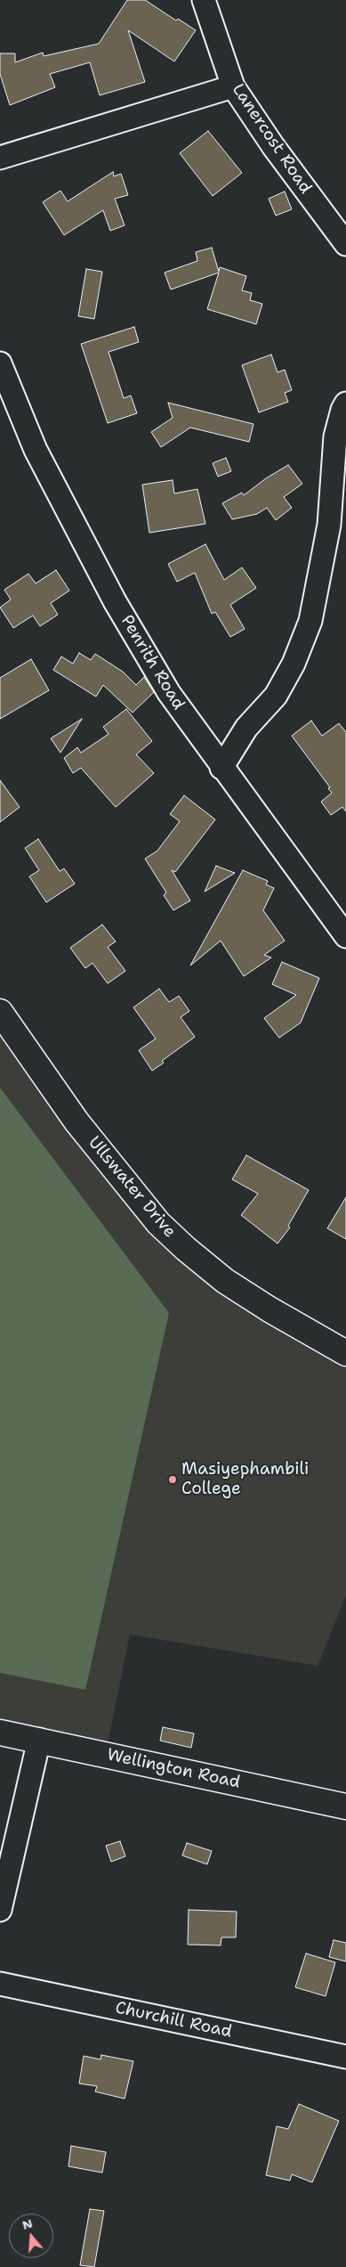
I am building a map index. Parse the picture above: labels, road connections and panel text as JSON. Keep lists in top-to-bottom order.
{
  "streets": {
    "street": [
      "Lanercost Road",
      "Penrith Road",
      "Ullswater Drive",
      "Wellington Road",
      "Churchill Road"
    ]
  },
  "places": ["Masiyephambili College"],
  "north": "top"
}
